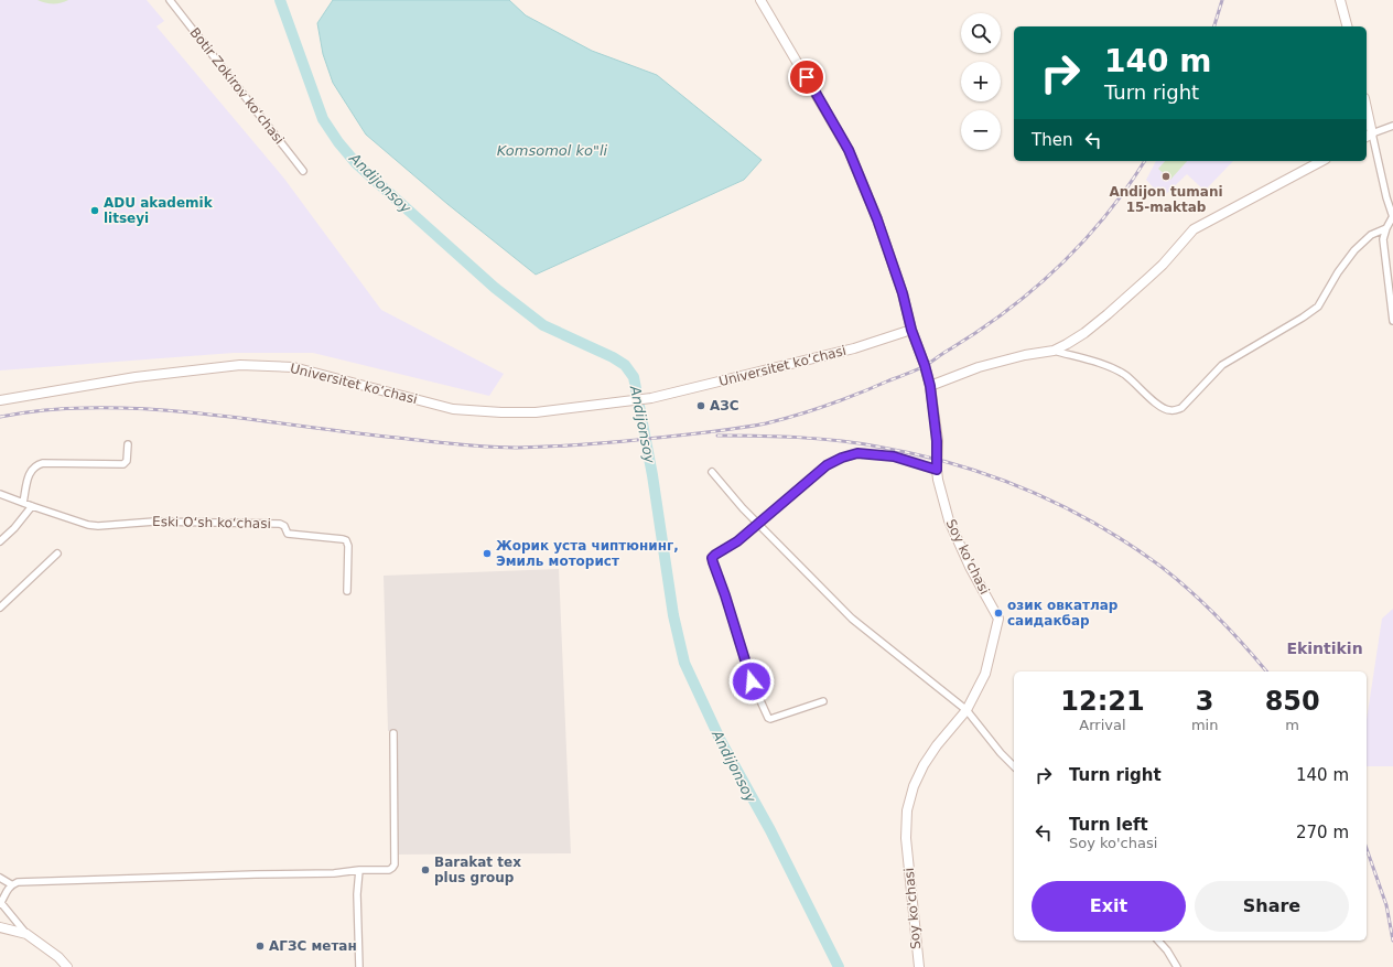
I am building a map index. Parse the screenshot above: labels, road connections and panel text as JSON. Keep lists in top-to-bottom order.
{
  "streets": {
    "main road": ["Universitet kо‘chasi", "Soy ko'chasi"],
    "street": ["Botir Zokirov koʻchasi", "Eski Oʻsh koʻchasi"]
  },
  "crossings": [
    ["Universitet kо‘chasi", "Soy ko'chasi"]
  ],
  "districts": ["Ekintikin"],
  "water": ["Komsomol ko\"li", "Andijonsoy"],
  "places": [
    "Andijon tumani 15-maktab",
    "ADU akademik litseyi",
    "АЗС",
    "Жорик уста чиптюнинг, Эмиль моторист",
    "озик овкатлар саидакбар",
    "Barakat tex plus group",
    "АГЗС метан"
  ],
  "page": {
    "map_buttons": ["+", "−"],
    "turn": ["140 m", "Turn right"],
    "then": "Then",
    "eta": [
      "12:21",
      "Arrival",
      "3",
      "min",
      "850",
      "m"
    ],
    "list": [
      {
        "name": "Turn right",
        "value": "140 m"
      },
      {
        "name": "Turn left",
        "note": "Soy ko'chasi",
        "value": "270 m"
      }
    ],
    "buttons": ["Exit", "Share"]
  }
}
